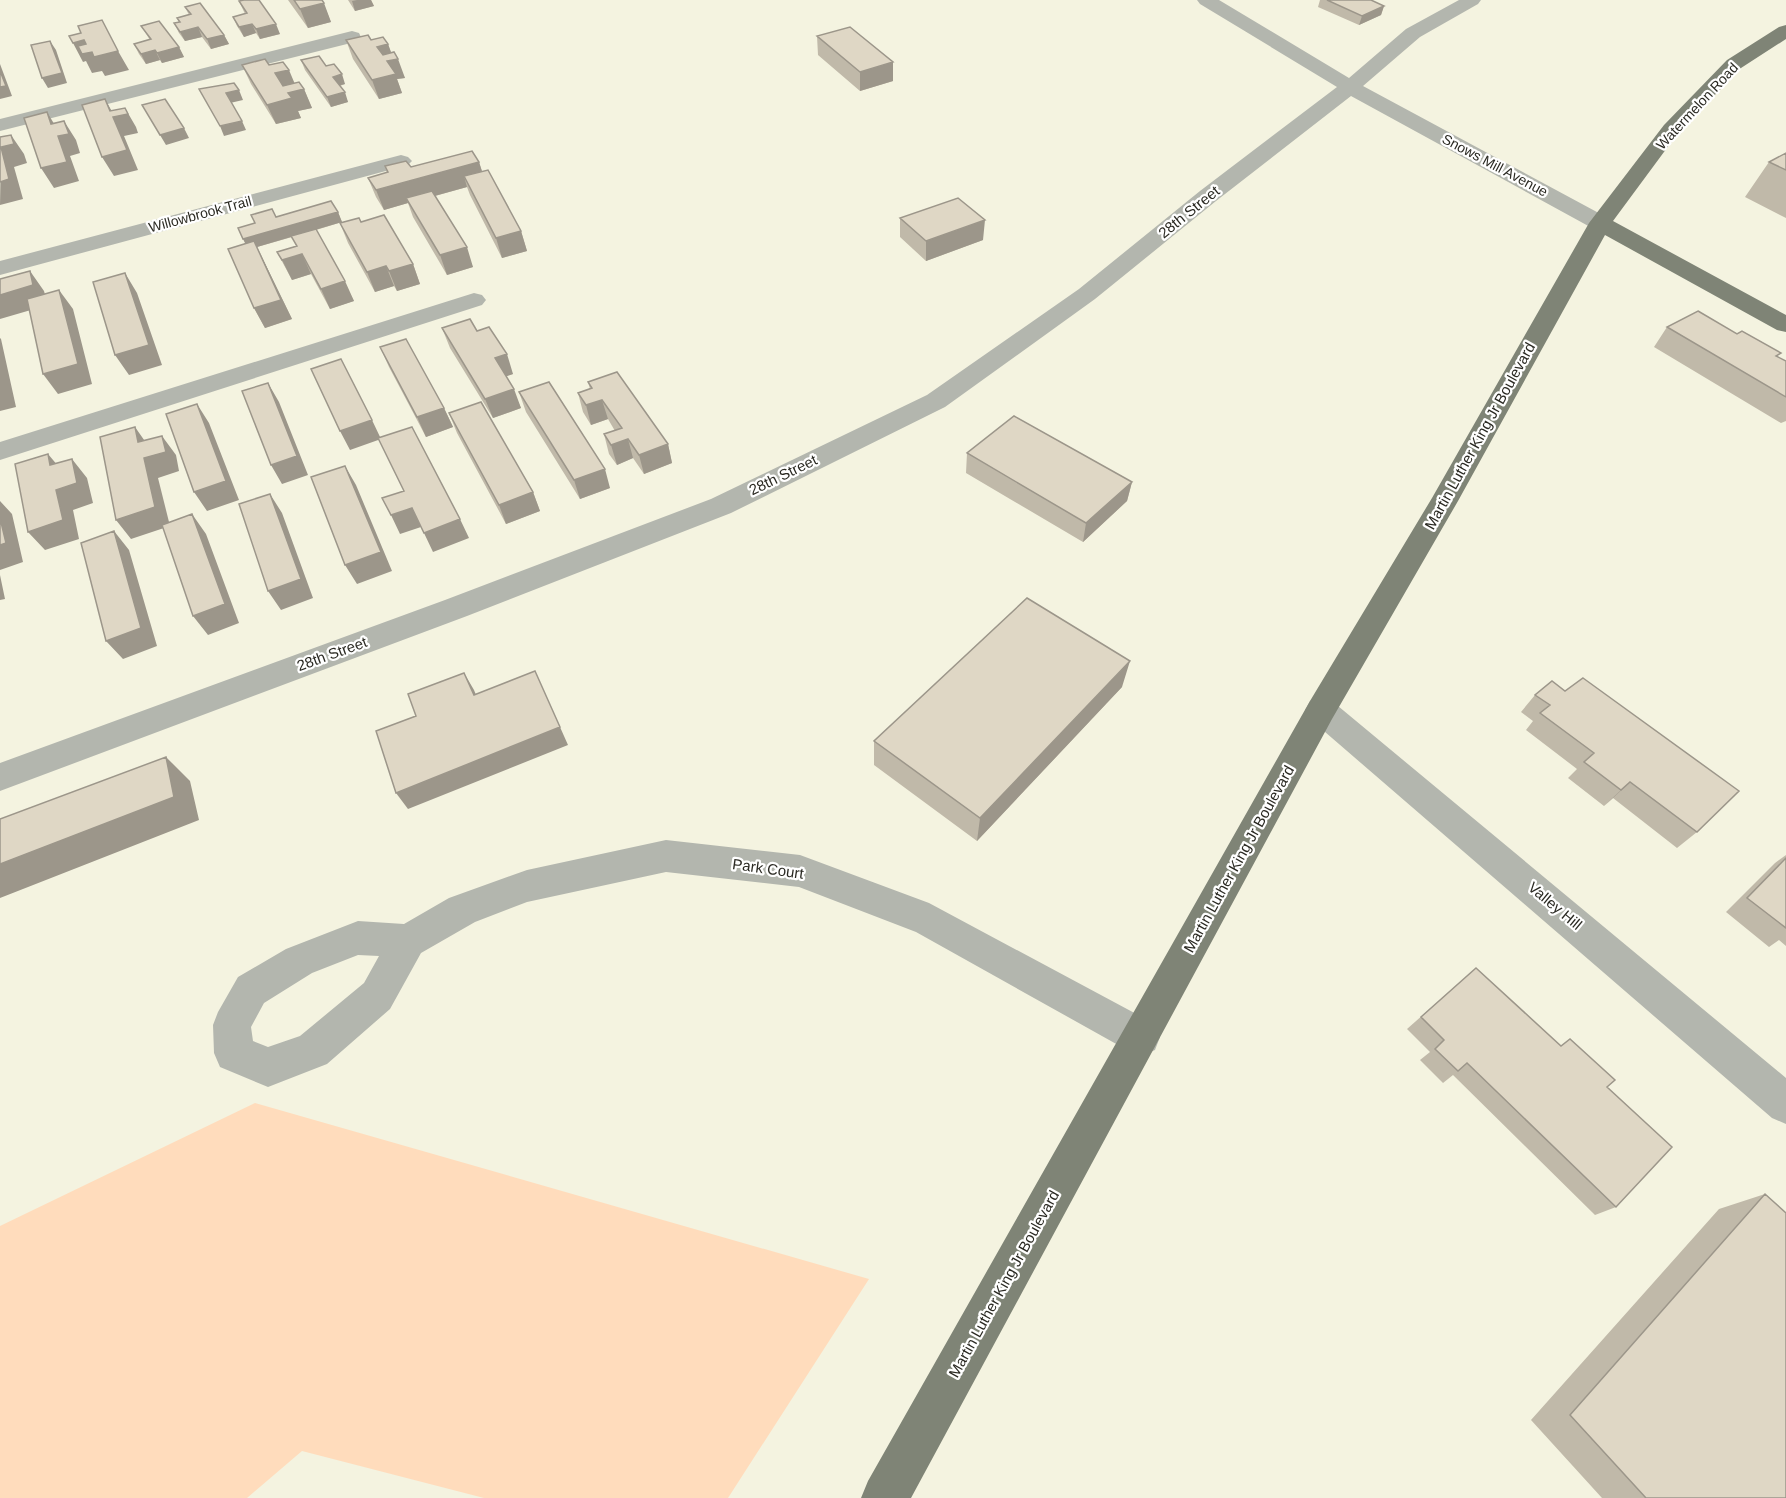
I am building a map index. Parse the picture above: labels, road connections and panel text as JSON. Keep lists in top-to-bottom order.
{
  "streets": {
    "main road": ["Watermelon Road", "Snows Mill Avenue", "Martin Luther King Jr Boulevard"],
    "street": [
      "28th Street",
      "Willowbrook Trail",
      "Park Court",
      "Valley Hill"
    ]
  },
  "crossings": [
    ["Watermelon Road", "Snows Mill Avenue"],
    ["Watermelon Road", "Martin Luther King Jr Boulevard"],
    ["Snows Mill Avenue", "28th Street"],
    ["Snows Mill Avenue", "Martin Luther King Jr Boulevard"],
    ["Martin Luther King Jr Boulevard", "Park Court"],
    ["Martin Luther King Jr Boulevard", "Valley Hill"]
  ]
}
